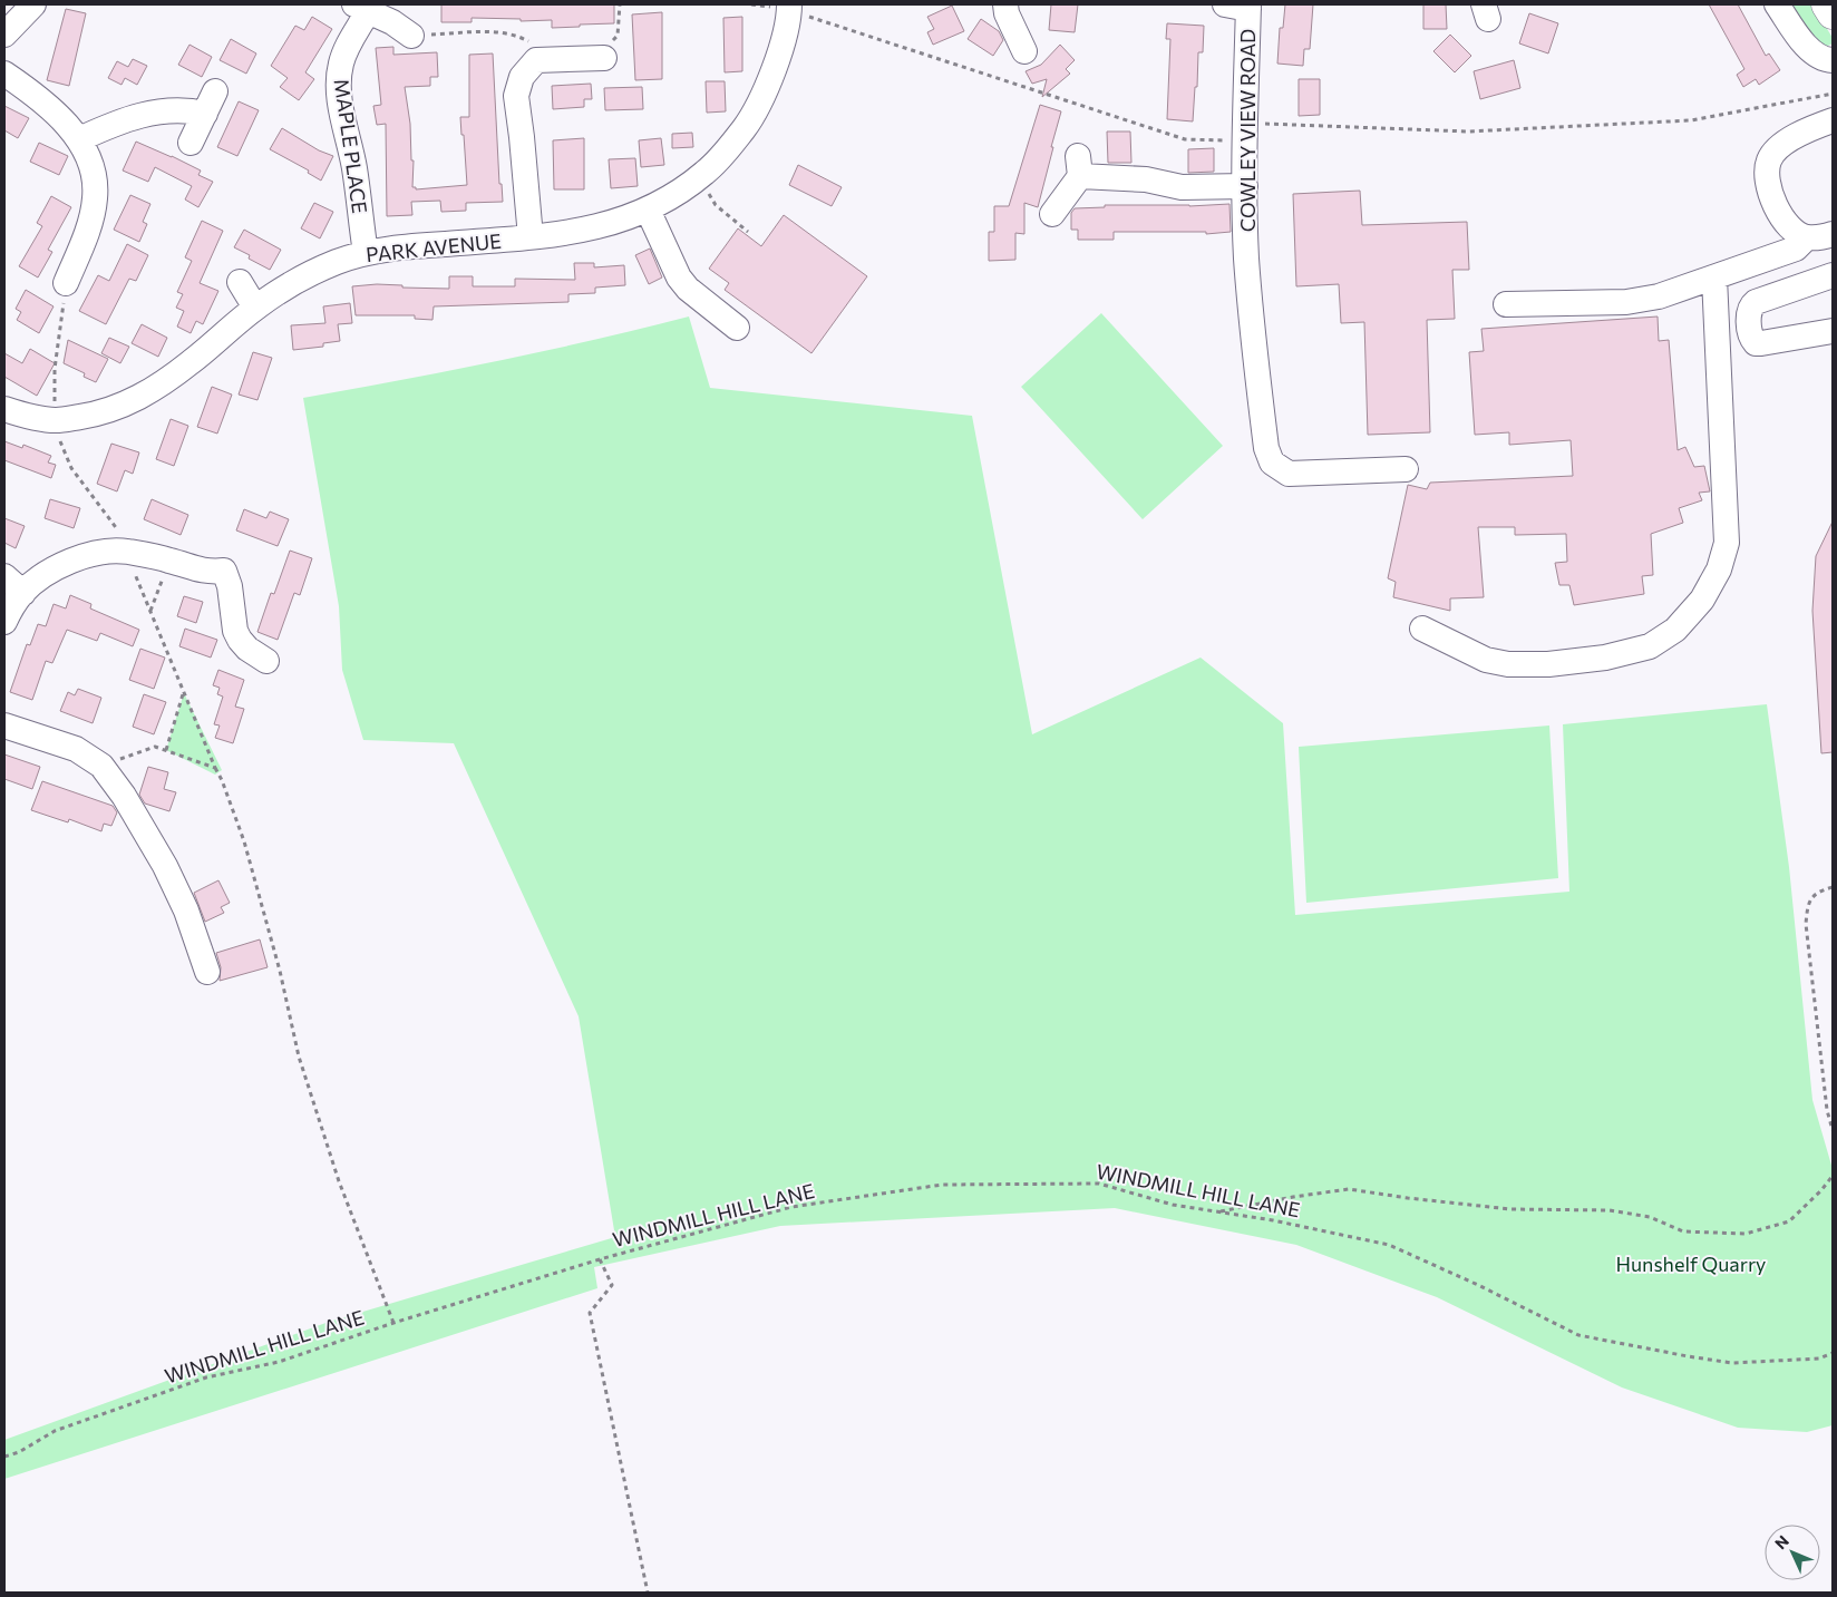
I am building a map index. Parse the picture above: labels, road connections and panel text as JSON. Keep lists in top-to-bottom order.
{
  "streets": {
    "street": ["COWLEY VIEW ROAD", "MAPLE PLACE", "PARK AVENUE"],
    "path": ["WINDMILL HILL LANE"]
  },
  "crossings": [
    ["MAPLE PLACE", "PARK AVENUE"]
  ],
  "parks": ["Hunshelf Quarry"],
  "north": "top left"
}
